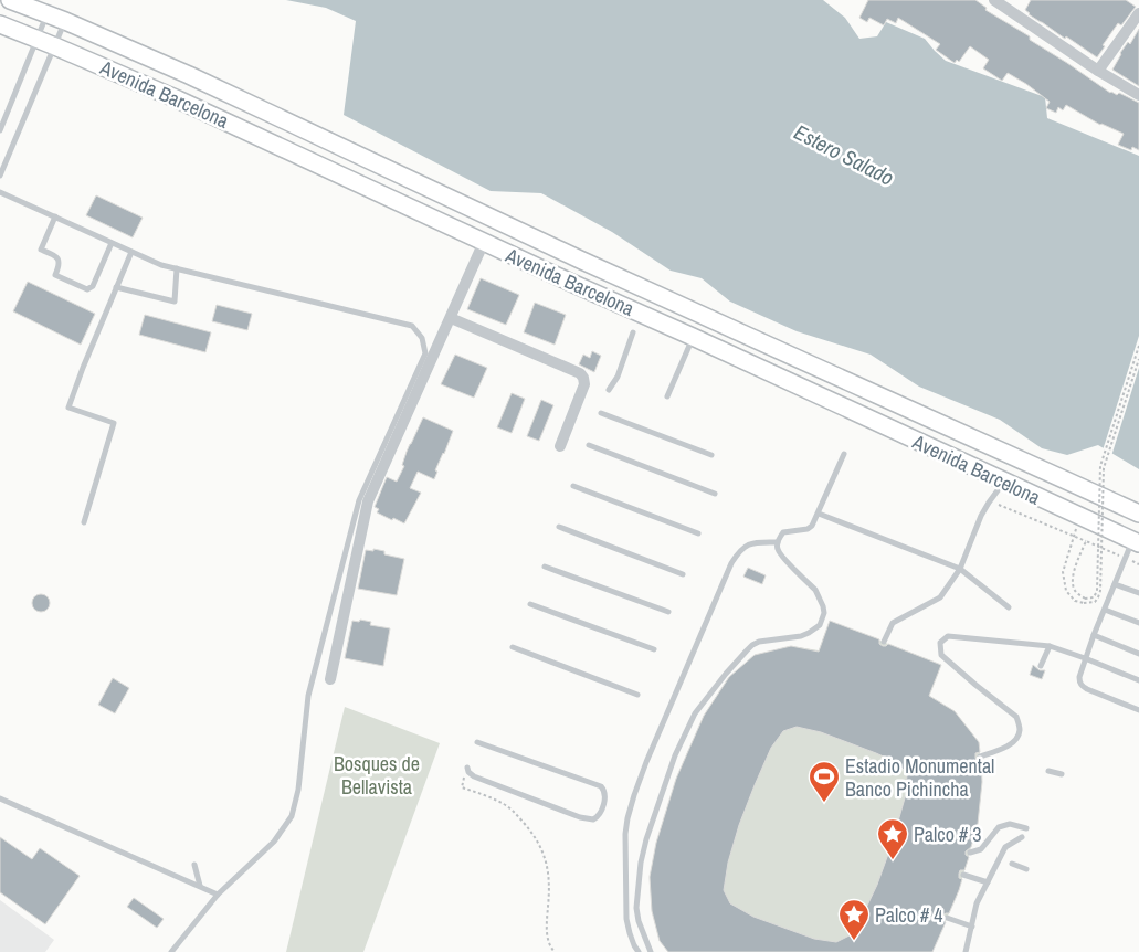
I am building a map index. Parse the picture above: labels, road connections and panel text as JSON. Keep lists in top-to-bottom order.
{
  "streets": {
    "main road": ["Avenida Barcelona"]
  },
  "water": ["Estero Salado"],
  "parks": ["Bosques de Bellavista"],
  "places": {
    "sports": ["Estadio Monumental Banco Pichincha"],
    "place": ["Palco # 3", "Palco # 4"]
  }
}
